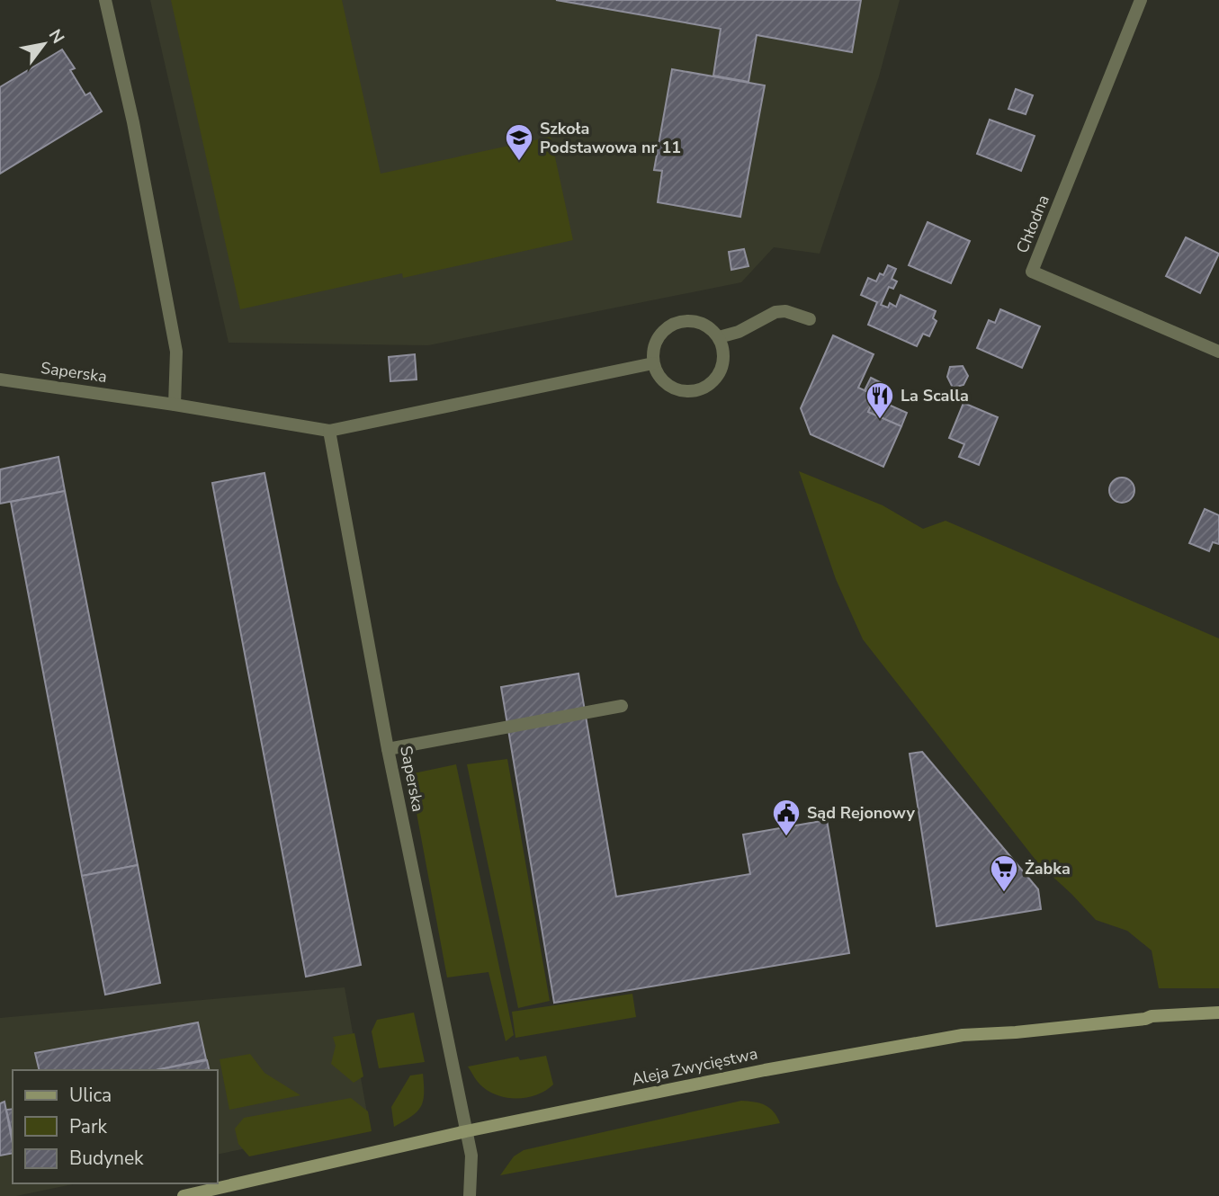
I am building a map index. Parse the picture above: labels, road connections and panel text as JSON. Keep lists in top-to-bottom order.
{
  "streets": {
    "street": ["Chłodna", "Saperska", "Aleja Zwycięstwa"]
  },
  "crossings": [
    ["Saperska", "Aleja Zwycięstwa"]
  ],
  "places": {
    "school or university": ["Szkoła Podstawowa nr 11"],
    "restaurant": ["La Scalla"],
    "public building": ["Sąd Rejonowy"],
    "supermarket": ["Żabka"]
  },
  "legend": ["Ulica", "Park", "Budynek"],
  "north": "top right"
}
